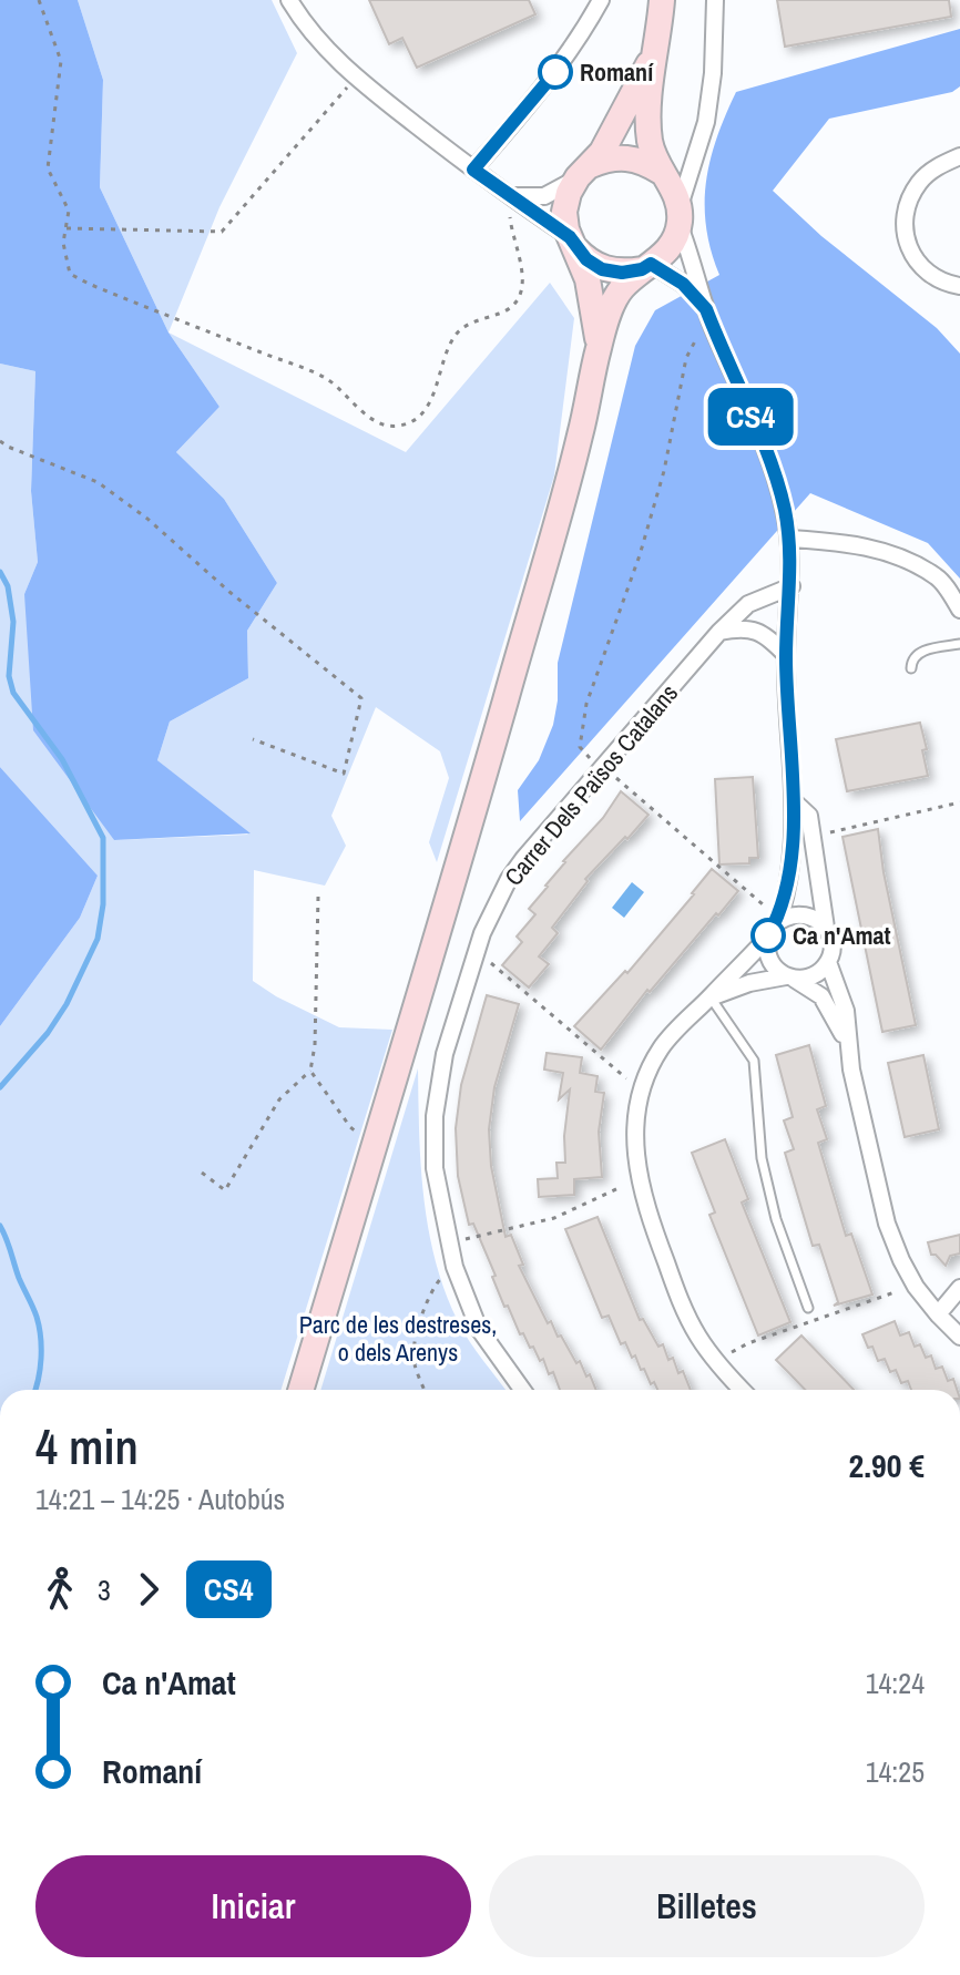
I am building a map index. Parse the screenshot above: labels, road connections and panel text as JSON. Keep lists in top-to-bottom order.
{
  "streets": {
    "street": ["Carrer Dels Països Catalans"]
  },
  "parks": ["Parc de les destreses, o dels Arenys"],
  "places": ["Romaní", "Ca n'Amat"],
  "lines": ["bus line CS4"],
  "page": {
    "on_map": "CS4",
    "heading": ["4 min", "14:21 – 14:25 · Autobús", "2.90 €"],
    "legs": ["3", "CS4"],
    "list": [
      {
        "name": "Ca n'Amat",
        "value": "14:24"
      },
      {
        "name": "Romaní",
        "value": "14:25"
      }
    ],
    "buttons": ["Iniciar", "Billetes"]
  }
}
